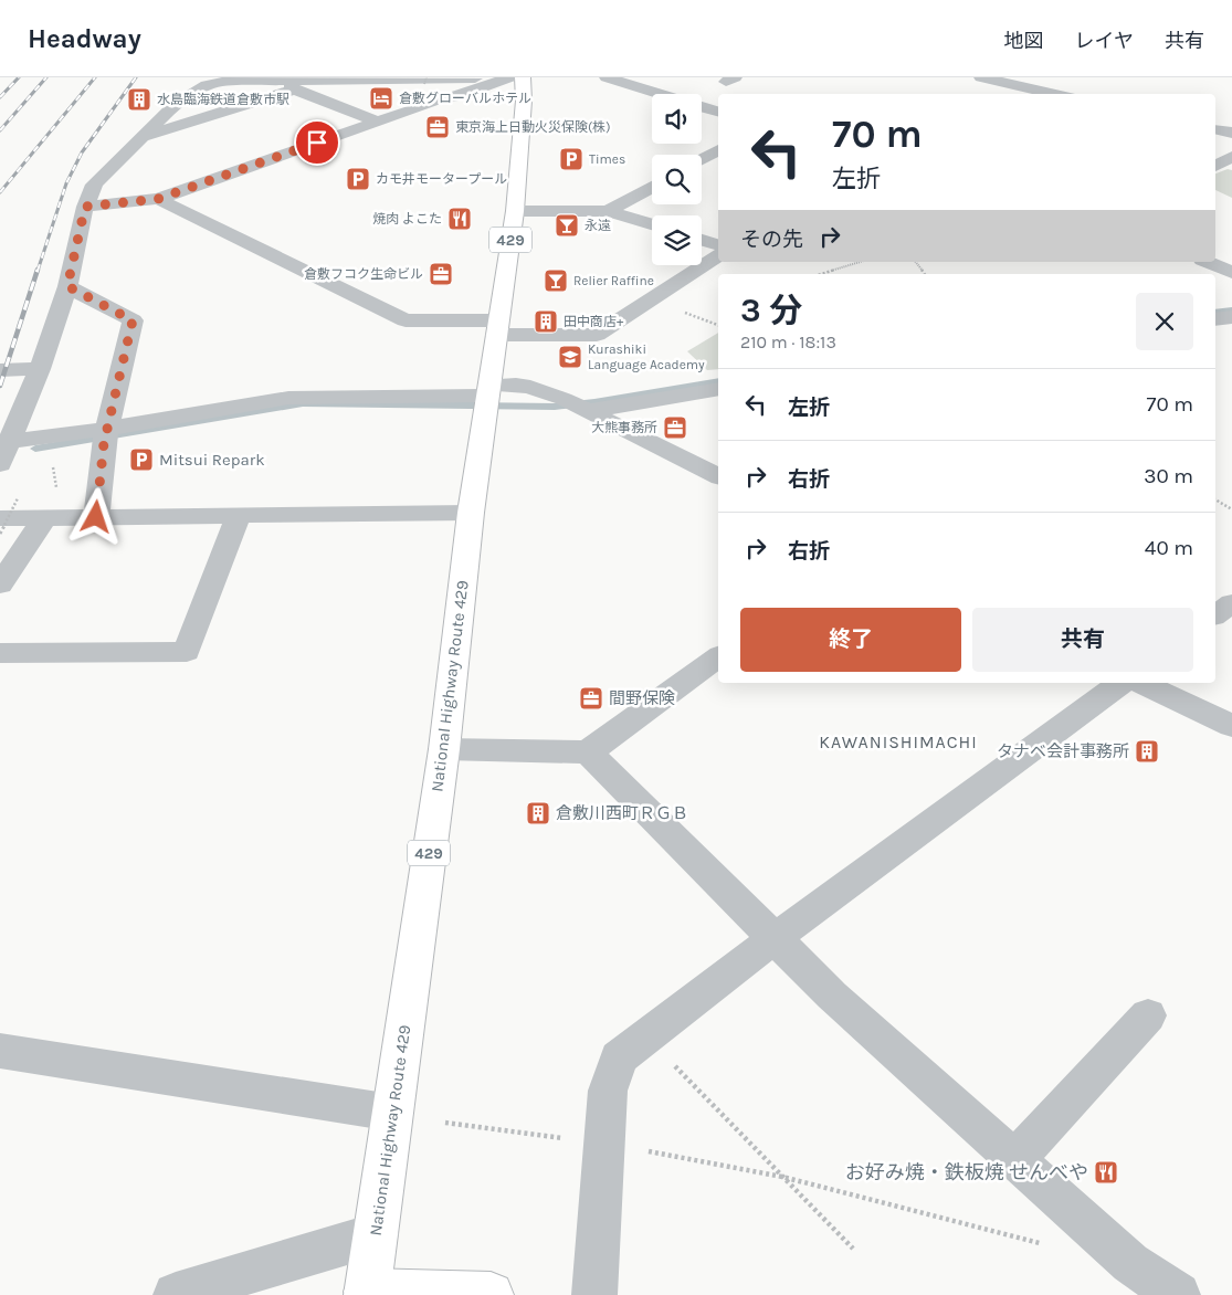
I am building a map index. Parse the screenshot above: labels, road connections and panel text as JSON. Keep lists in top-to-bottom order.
{
  "streets": {
    "main road": ["429", "National Highway Route 429"]
  },
  "districts": ["KAWANISHIMACHI"],
  "places": {
    "hotel": ["倉敷グローバルホテル"],
    "building": [
      "水島臨海鉄道倉敷市駅",
      "田中商店+",
      "タナベ会計事務所",
      "倉敷川西町ＲＧＢ"
    ],
    "office": [
      "東京海上日動火災保険(株)",
      "倉敷フコク生命ビル",
      "大熊事務所",
      "間野保険"
    ],
    "parking": ["Times", "カモ井モータープール", "Mitsui Repark"],
    "restaurant": ["焼肉 よこた", "お好み焼・鉄板焼 せんべや"],
    "bar": ["永遠", "Relier Raffine"],
    "school or university": ["Kurashiki Language Academy"]
  },
  "page": {
    "header": "Headway",
    "nav": ["地図", "レイヤ", "共有"],
    "turn": ["70 m", "左折"],
    "then": "その先",
    "heading": ["3 分", "210 m · 18:13"],
    "list": [
      {
        "name": "左折",
        "value": "70 m"
      },
      {
        "name": "右折",
        "value": "30 m"
      },
      {
        "name": "右折",
        "value": "40 m"
      }
    ],
    "buttons": ["終了", "共有"]
  }
}
